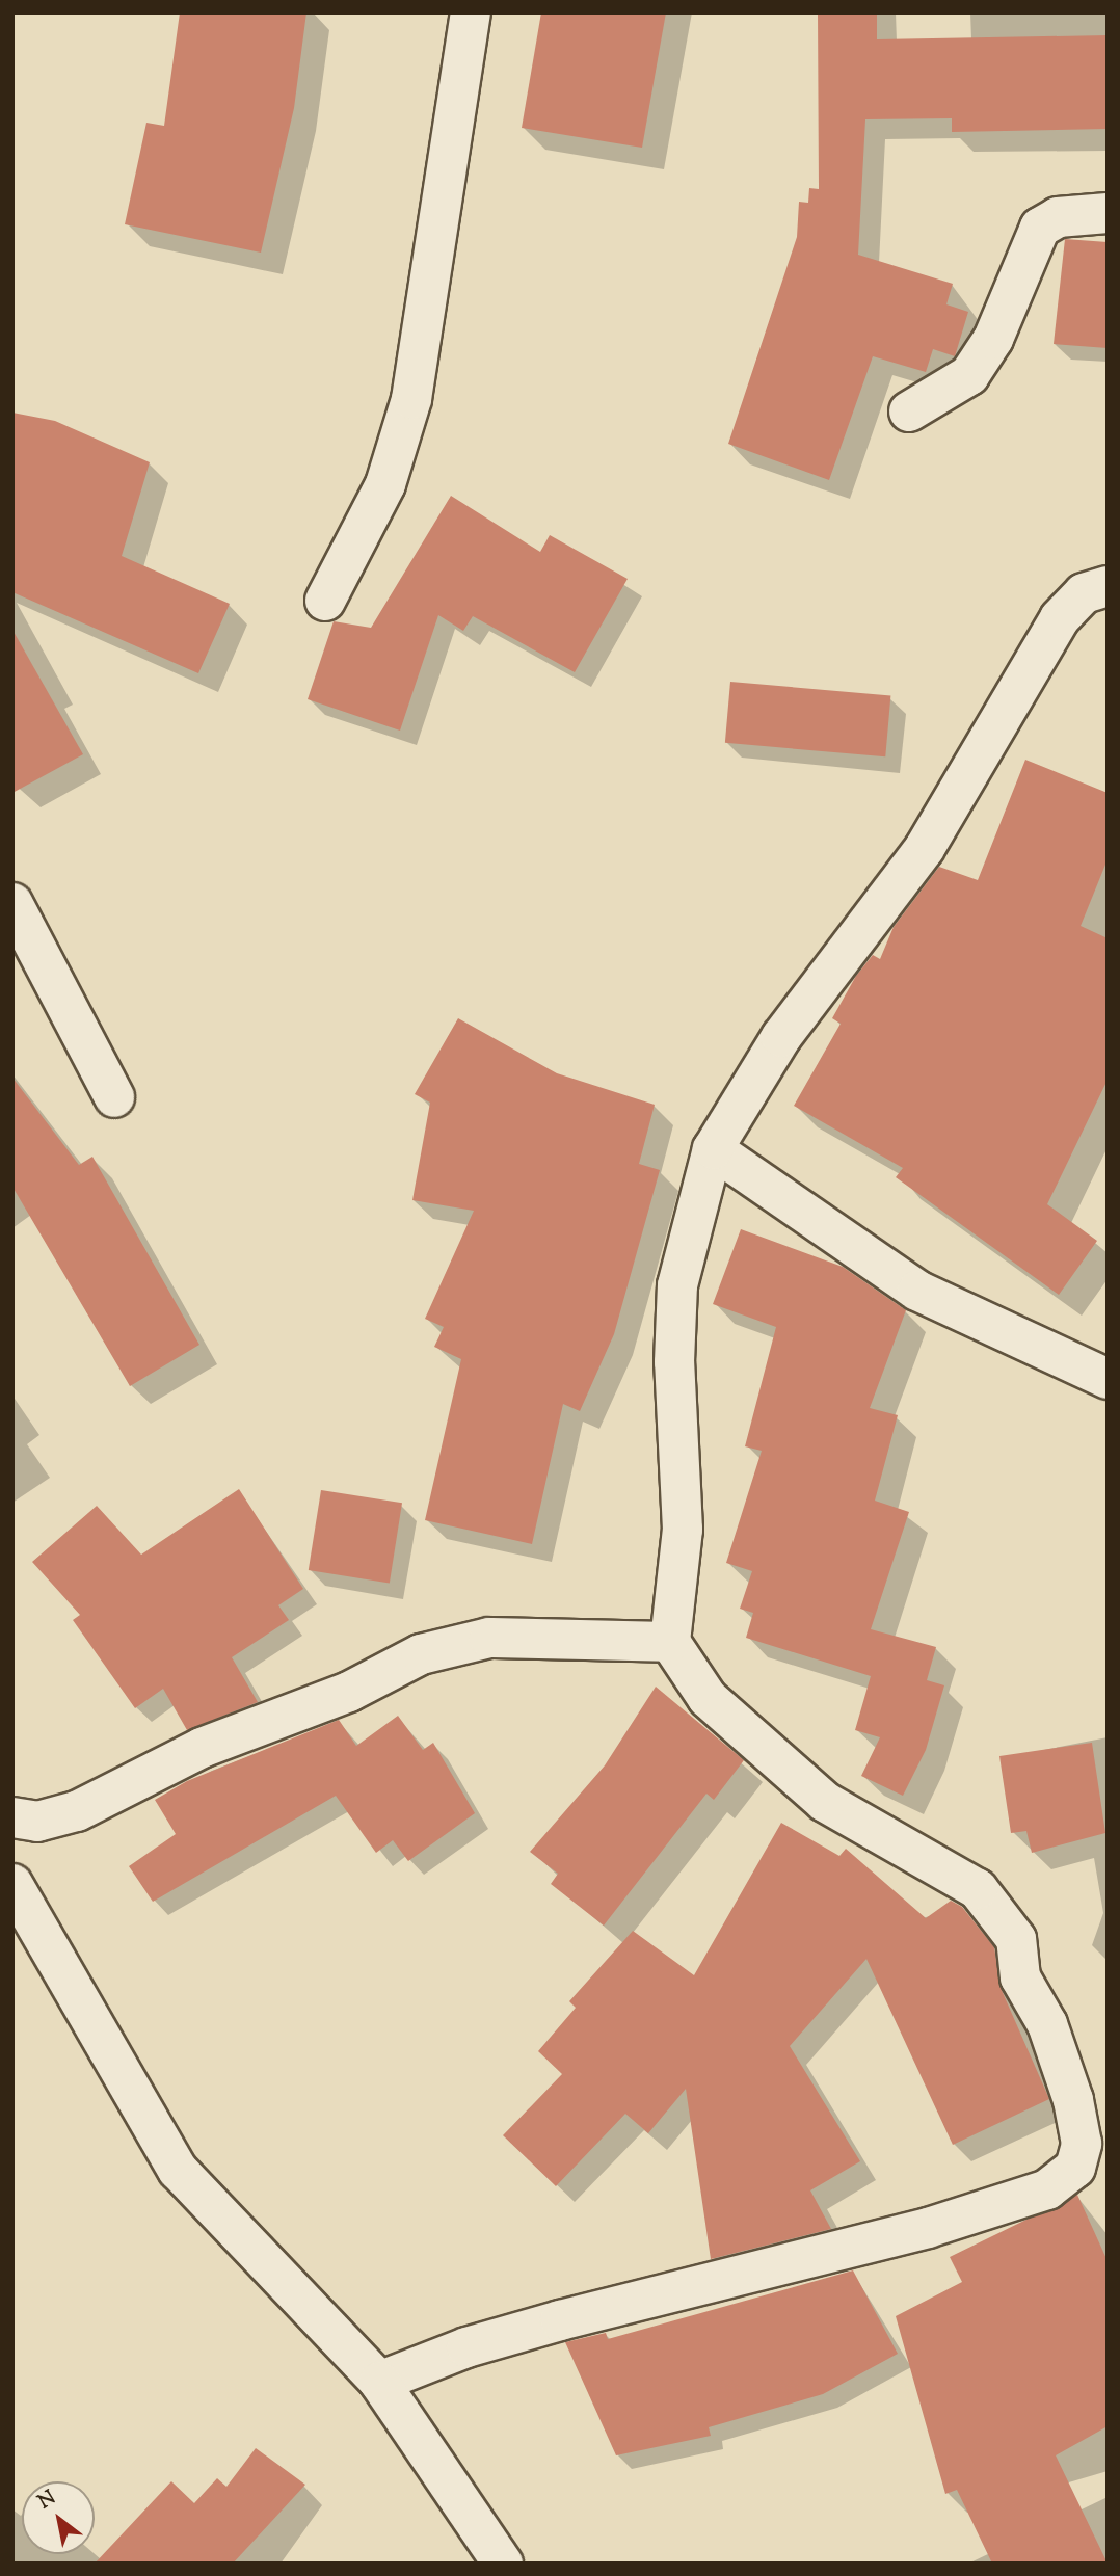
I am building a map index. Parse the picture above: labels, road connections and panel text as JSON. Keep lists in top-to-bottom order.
{
  "north": "top left"
}
